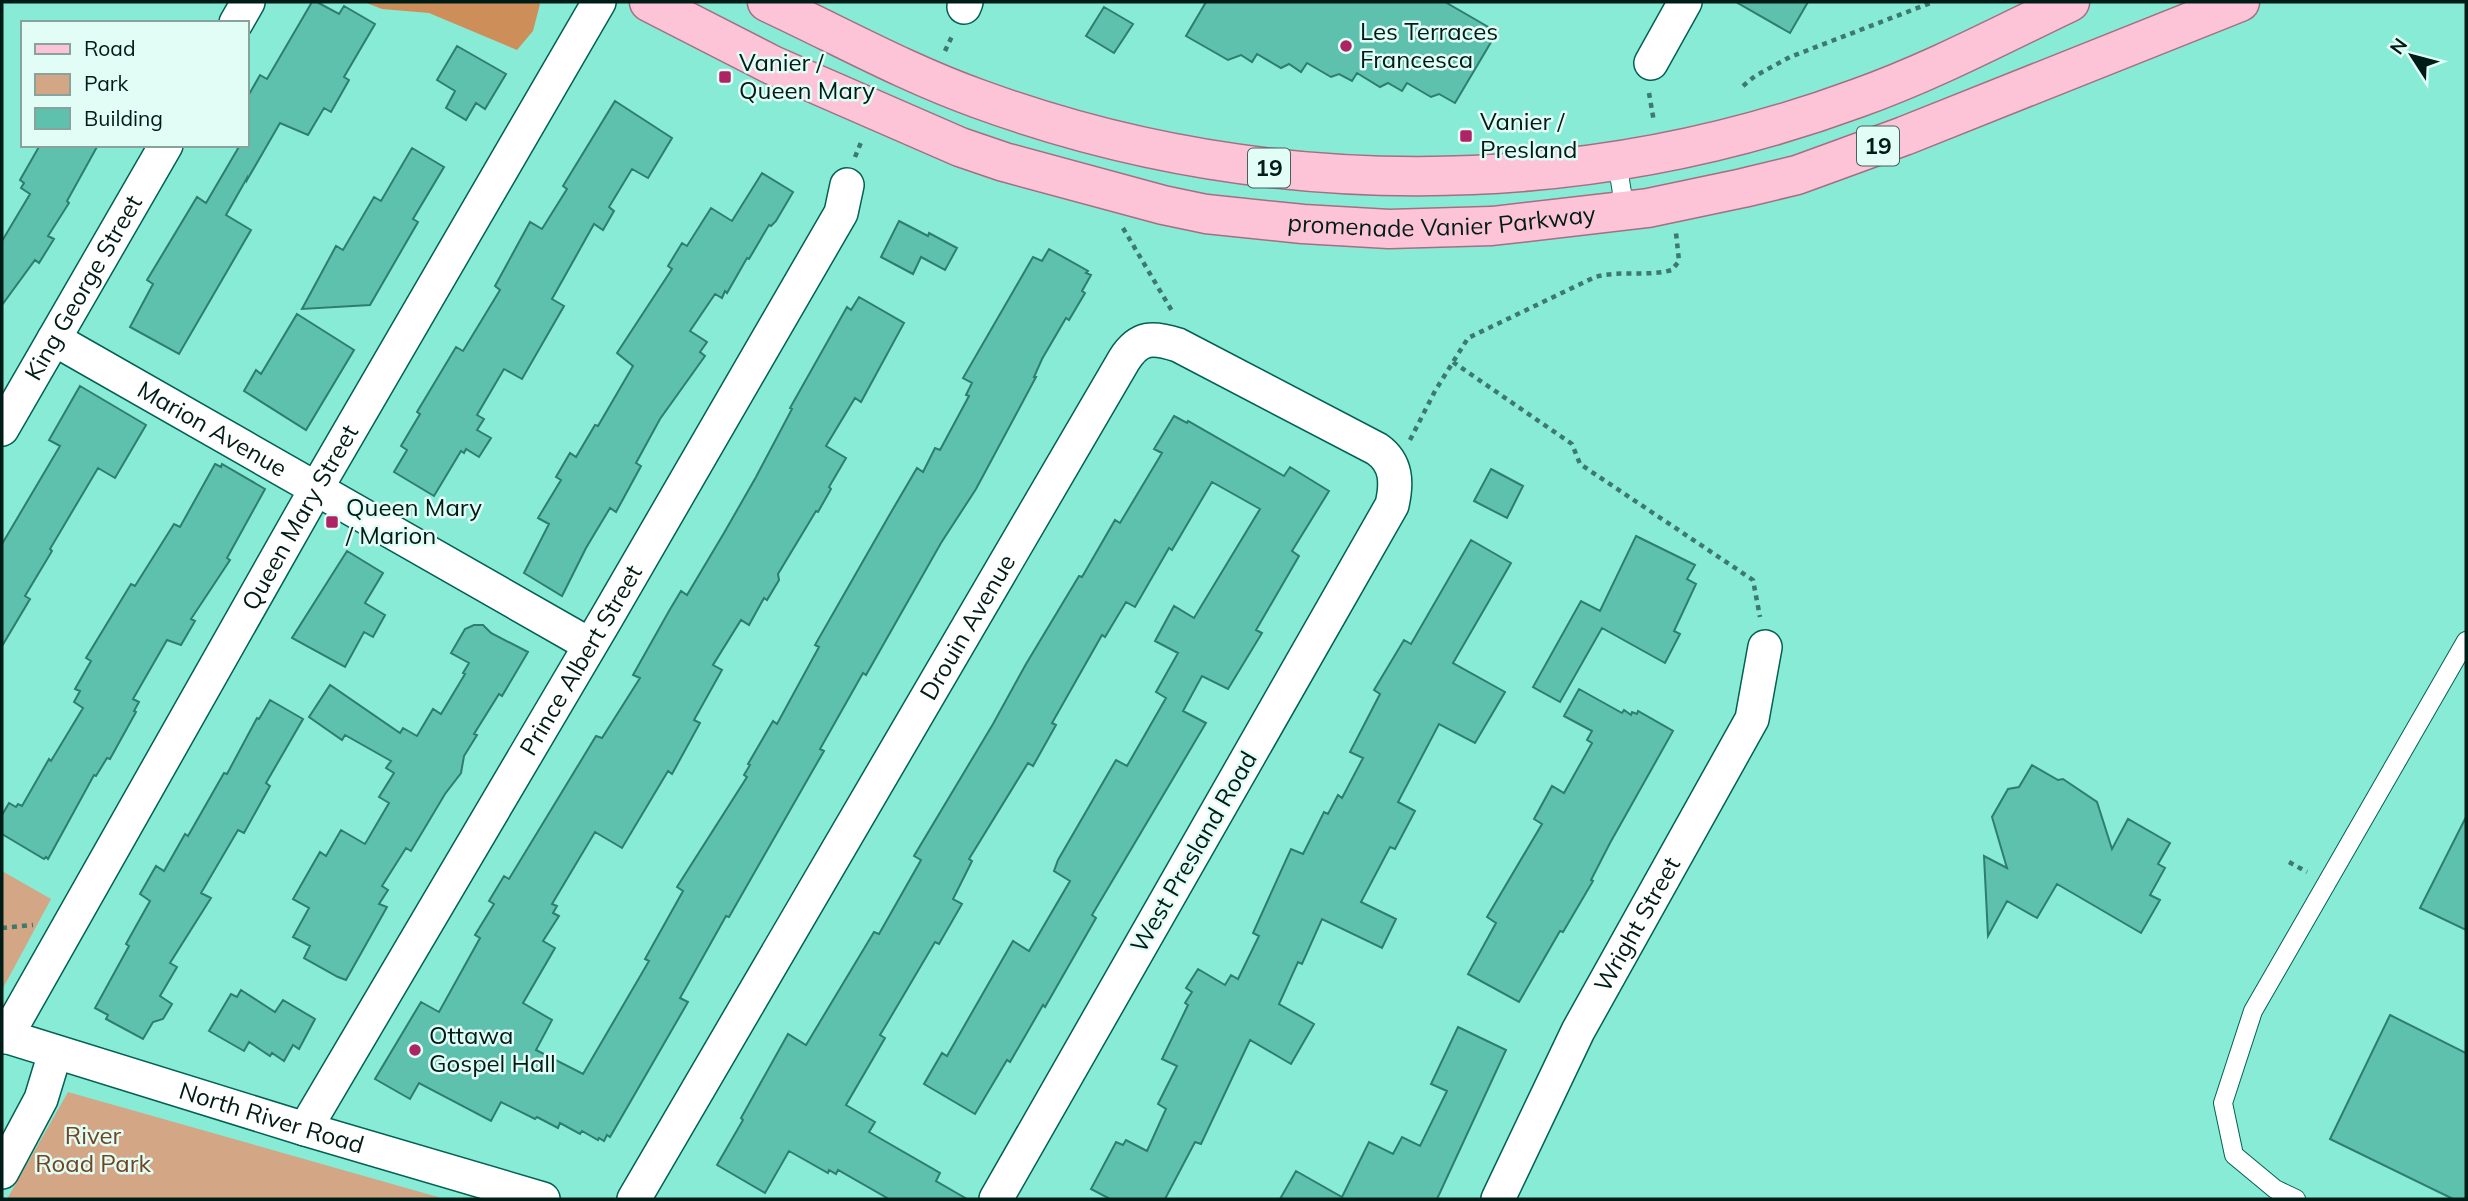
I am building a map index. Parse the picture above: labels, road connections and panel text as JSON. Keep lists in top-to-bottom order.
{
  "streets": {
    "main road": ["19", "promenade Vanier Parkway"],
    "street": [
      "King George Street",
      "Marion Avenue",
      "Queen Mary Street",
      "Drouin Avenue",
      "Prince Albert Street",
      "West Presland Road",
      "Wright Street",
      "North River Road"
    ]
  },
  "crossings": [
    ["King George Street", "Marion Avenue"],
    ["Marion Avenue", "Queen Mary Street"],
    ["Marion Avenue", "Prince Albert Street"],
    ["Queen Mary Street", "North River Road"],
    ["Drouin Avenue", "West Presland Road"],
    ["Prince Albert Street", "North River Road"]
  ],
  "parks": ["River Road Park"],
  "places": {
    "other": ["Les Terraces Francesca", "Ottawa Gospel Hall"],
    "transit": ["Vanier / Queen Mary", "Vanier / Presland", "Queen Mary / Marion"]
  },
  "legend": ["Road", "Park", "Building"],
  "north": "top left"
}
